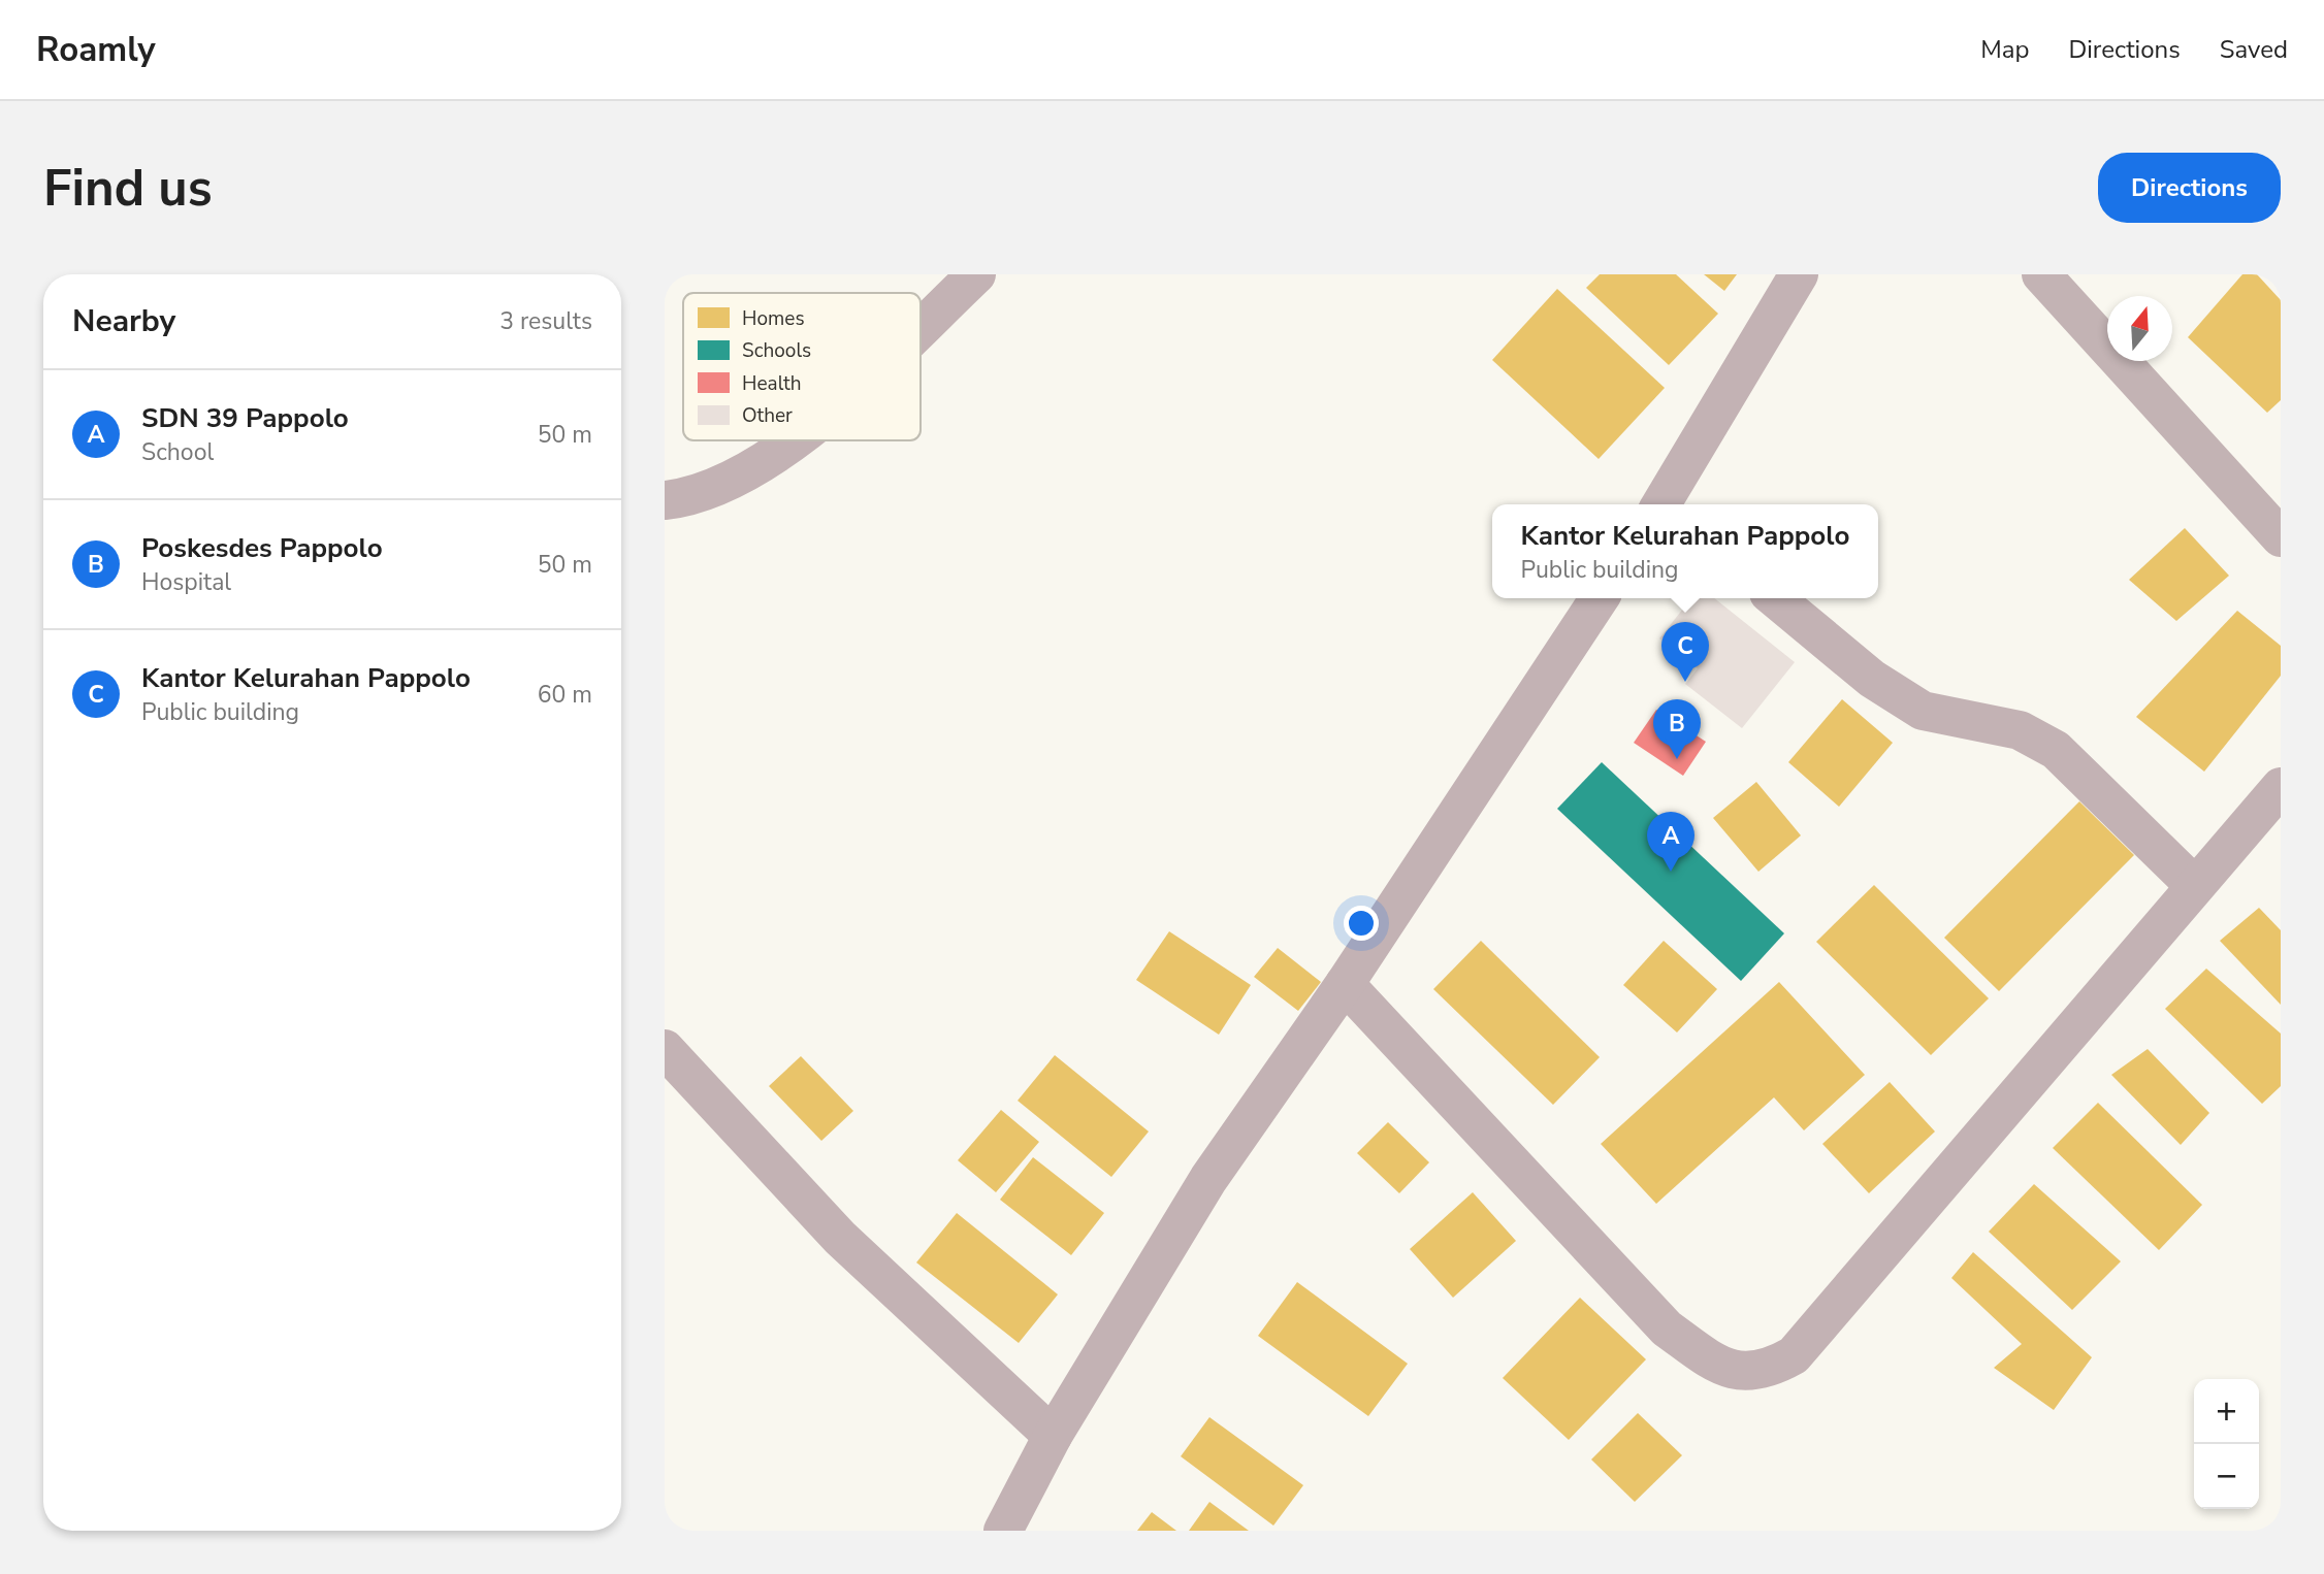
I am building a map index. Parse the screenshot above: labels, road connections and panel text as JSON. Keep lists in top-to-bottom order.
{
  "legend": [
    "Homes",
    "Schools",
    "Health",
    "Other"
  ],
  "north": "top",
  "page": {
    "header": "Roamly",
    "nav": ["Map", "Directions", "Saved"],
    "buttons": "Directions",
    "title": "Find us",
    "heading": ["Nearby", "3 results"],
    "list": [
      {
        "mark": "A",
        "name": "SDN 39 Pappolo",
        "note": "School",
        "value": "50 m"
      },
      {
        "mark": "B",
        "name": "Poskesdes Pappolo",
        "note": "Hospital",
        "value": "50 m"
      },
      {
        "mark": "C",
        "name": "Kantor Kelurahan Pappolo",
        "note": "Public building",
        "value": "60 m"
      }
    ],
    "popup": ["Kantor Kelurahan Pappolo", "Public building"],
    "pins": ["C", "B", "A"],
    "map_buttons": ["+", "−"]
  }
}
